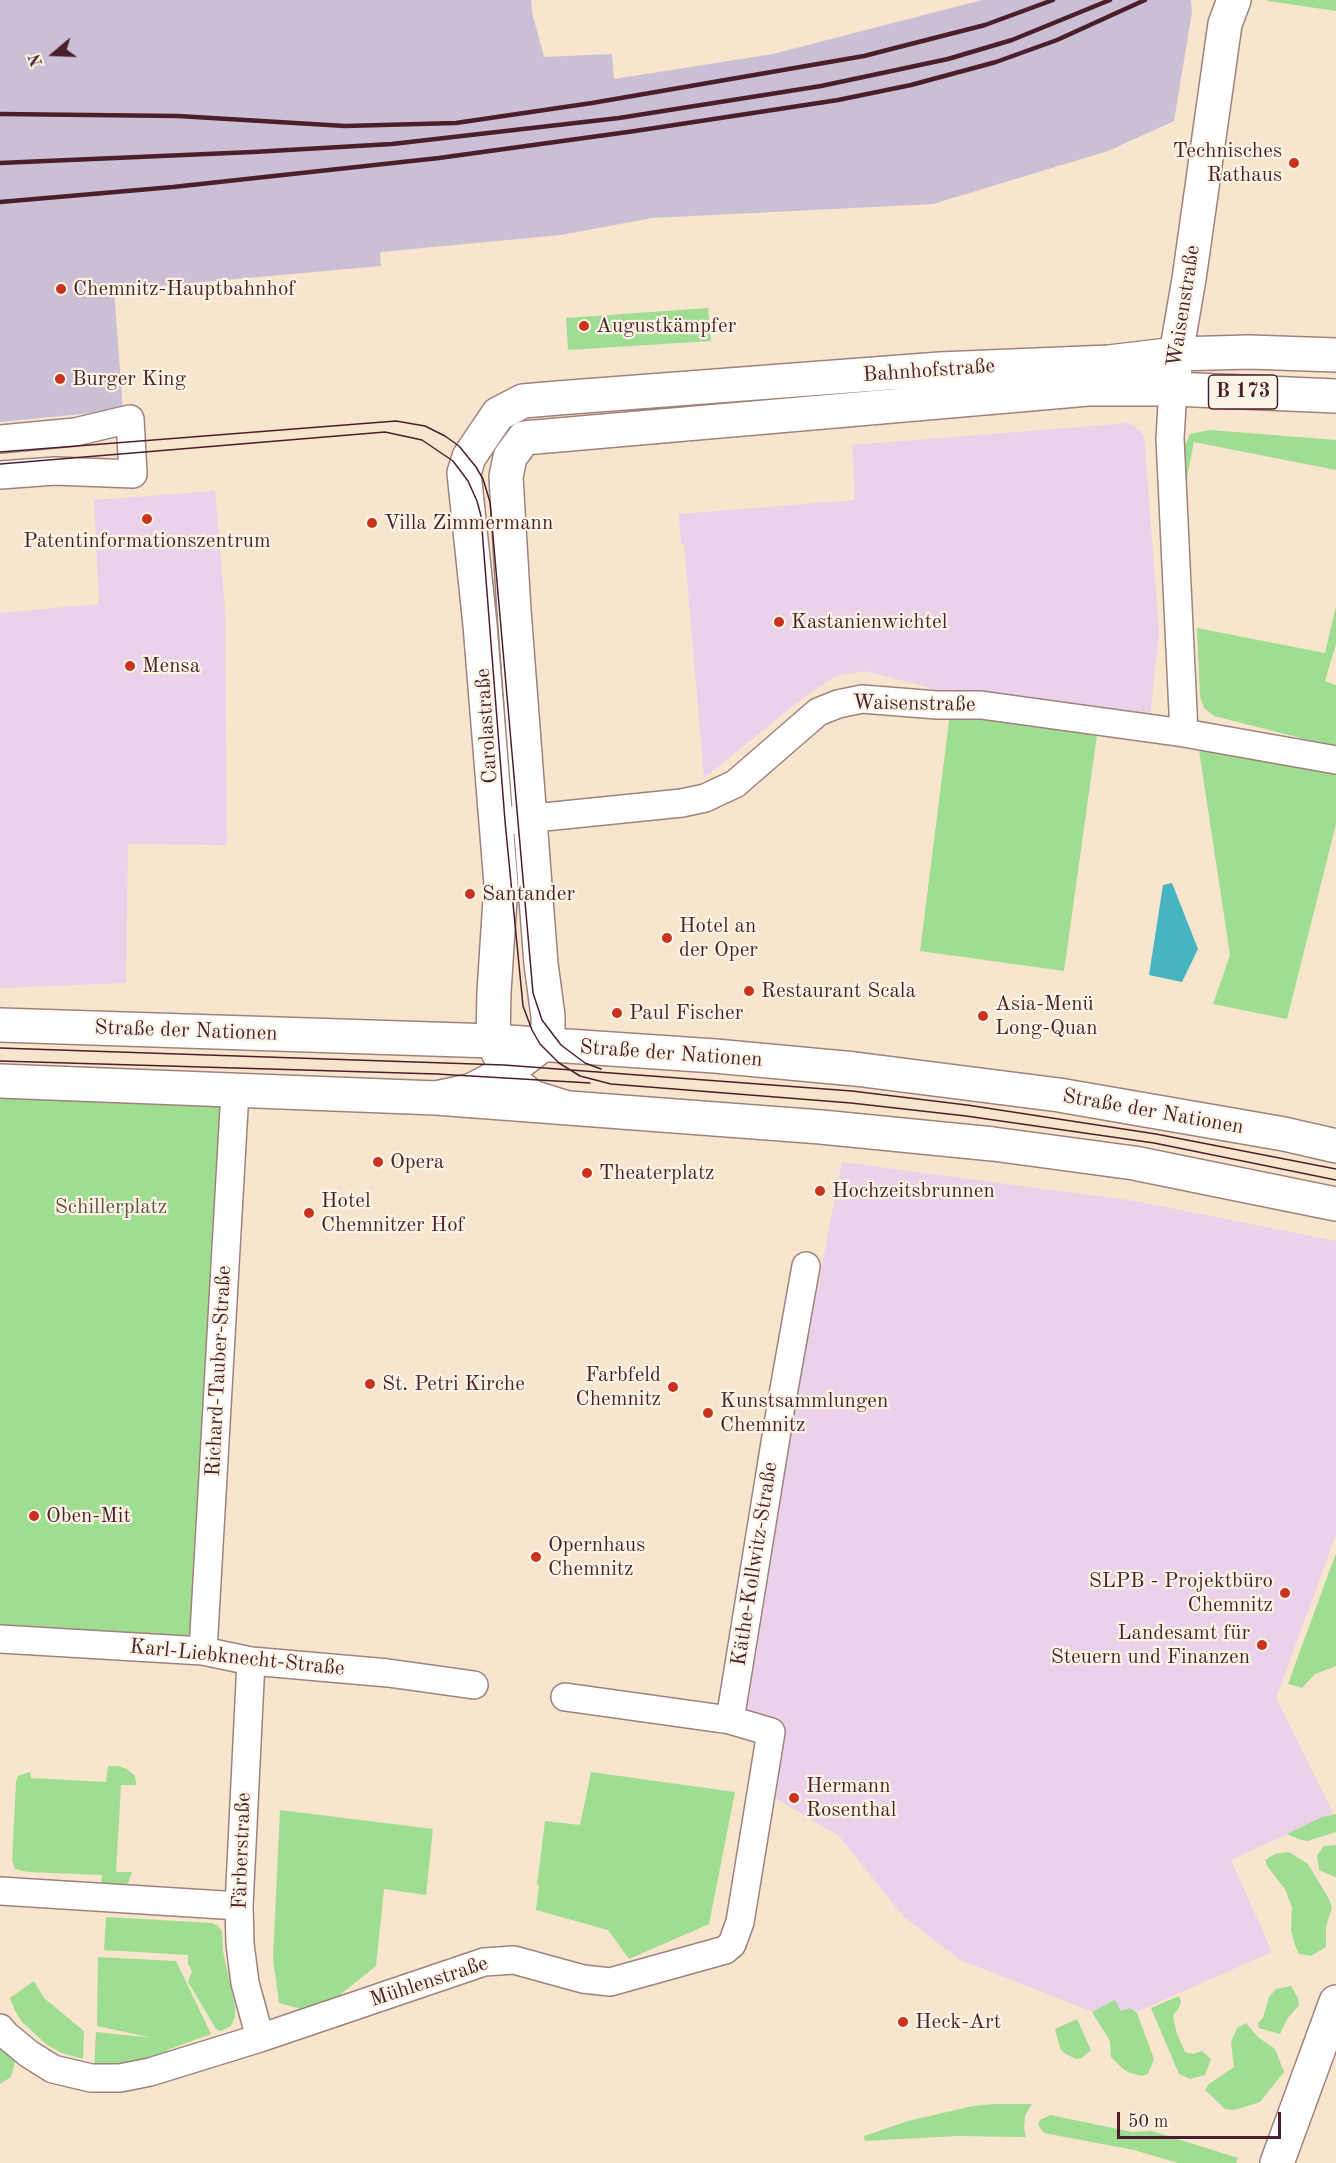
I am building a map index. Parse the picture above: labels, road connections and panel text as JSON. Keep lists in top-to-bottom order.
{
  "streets": {
    "main road": [
      "Waisenstraße",
      "Bahnhofstraße",
      "B 173",
      "Carolastraße",
      "Straße der Nationen"
    ],
    "street": [
      "Richard-Tauber-Straße",
      "Käthe-Kollwitz-Straße",
      "Karl-Liebknecht-Straße",
      "Färberstraße",
      "Mühlenstraße"
    ]
  },
  "crossings": [
    ["Waisenstraße", "Bahnhofstraße"],
    ["Waisenstraße", "Carolastraße"],
    ["Bahnhofstraße", "Carolastraße"],
    ["Carolastraße", "Straße der Nationen"],
    ["Richard-Tauber-Straße", "Karl-Liebknecht-Straße"],
    ["Käthe-Kollwitz-Straße", "Mühlenstraße"],
    ["Karl-Liebknecht-Straße", "Färberstraße"],
    ["Färberstraße", "Mühlenstraße"]
  ],
  "parks": ["Schillerplatz"],
  "places": [
    "Technisches Rathaus",
    "Chemnitz-Hauptbahnhof",
    "Augustkämpfer",
    "Burger King",
    "Patentinformationszentrum",
    "Villa Zimmermann",
    "Kastanienwichtel",
    "Mensa",
    "Santander",
    "Hotel an der Oper",
    "Restaurant Scala",
    "Paul Fischer",
    "Asia-Menü Long-Quan",
    "Opera",
    "Theaterplatz",
    "Hochzeitsbrunnen",
    "Hotel Chemnitzer Hof",
    "St. Petri Kirche",
    "Farbfeld Chemnitz",
    "Kunstsammlungen Chemnitz",
    "Oben-Mit",
    "Opernhaus Chemnitz",
    "SLPB - Projektbüro Chemnitz",
    "Landesamt für Steuern und Finanzen",
    "Hermann Rosenthal",
    "Heck-Art"
  ],
  "scale_bar": "50 m",
  "north": "left"
}
